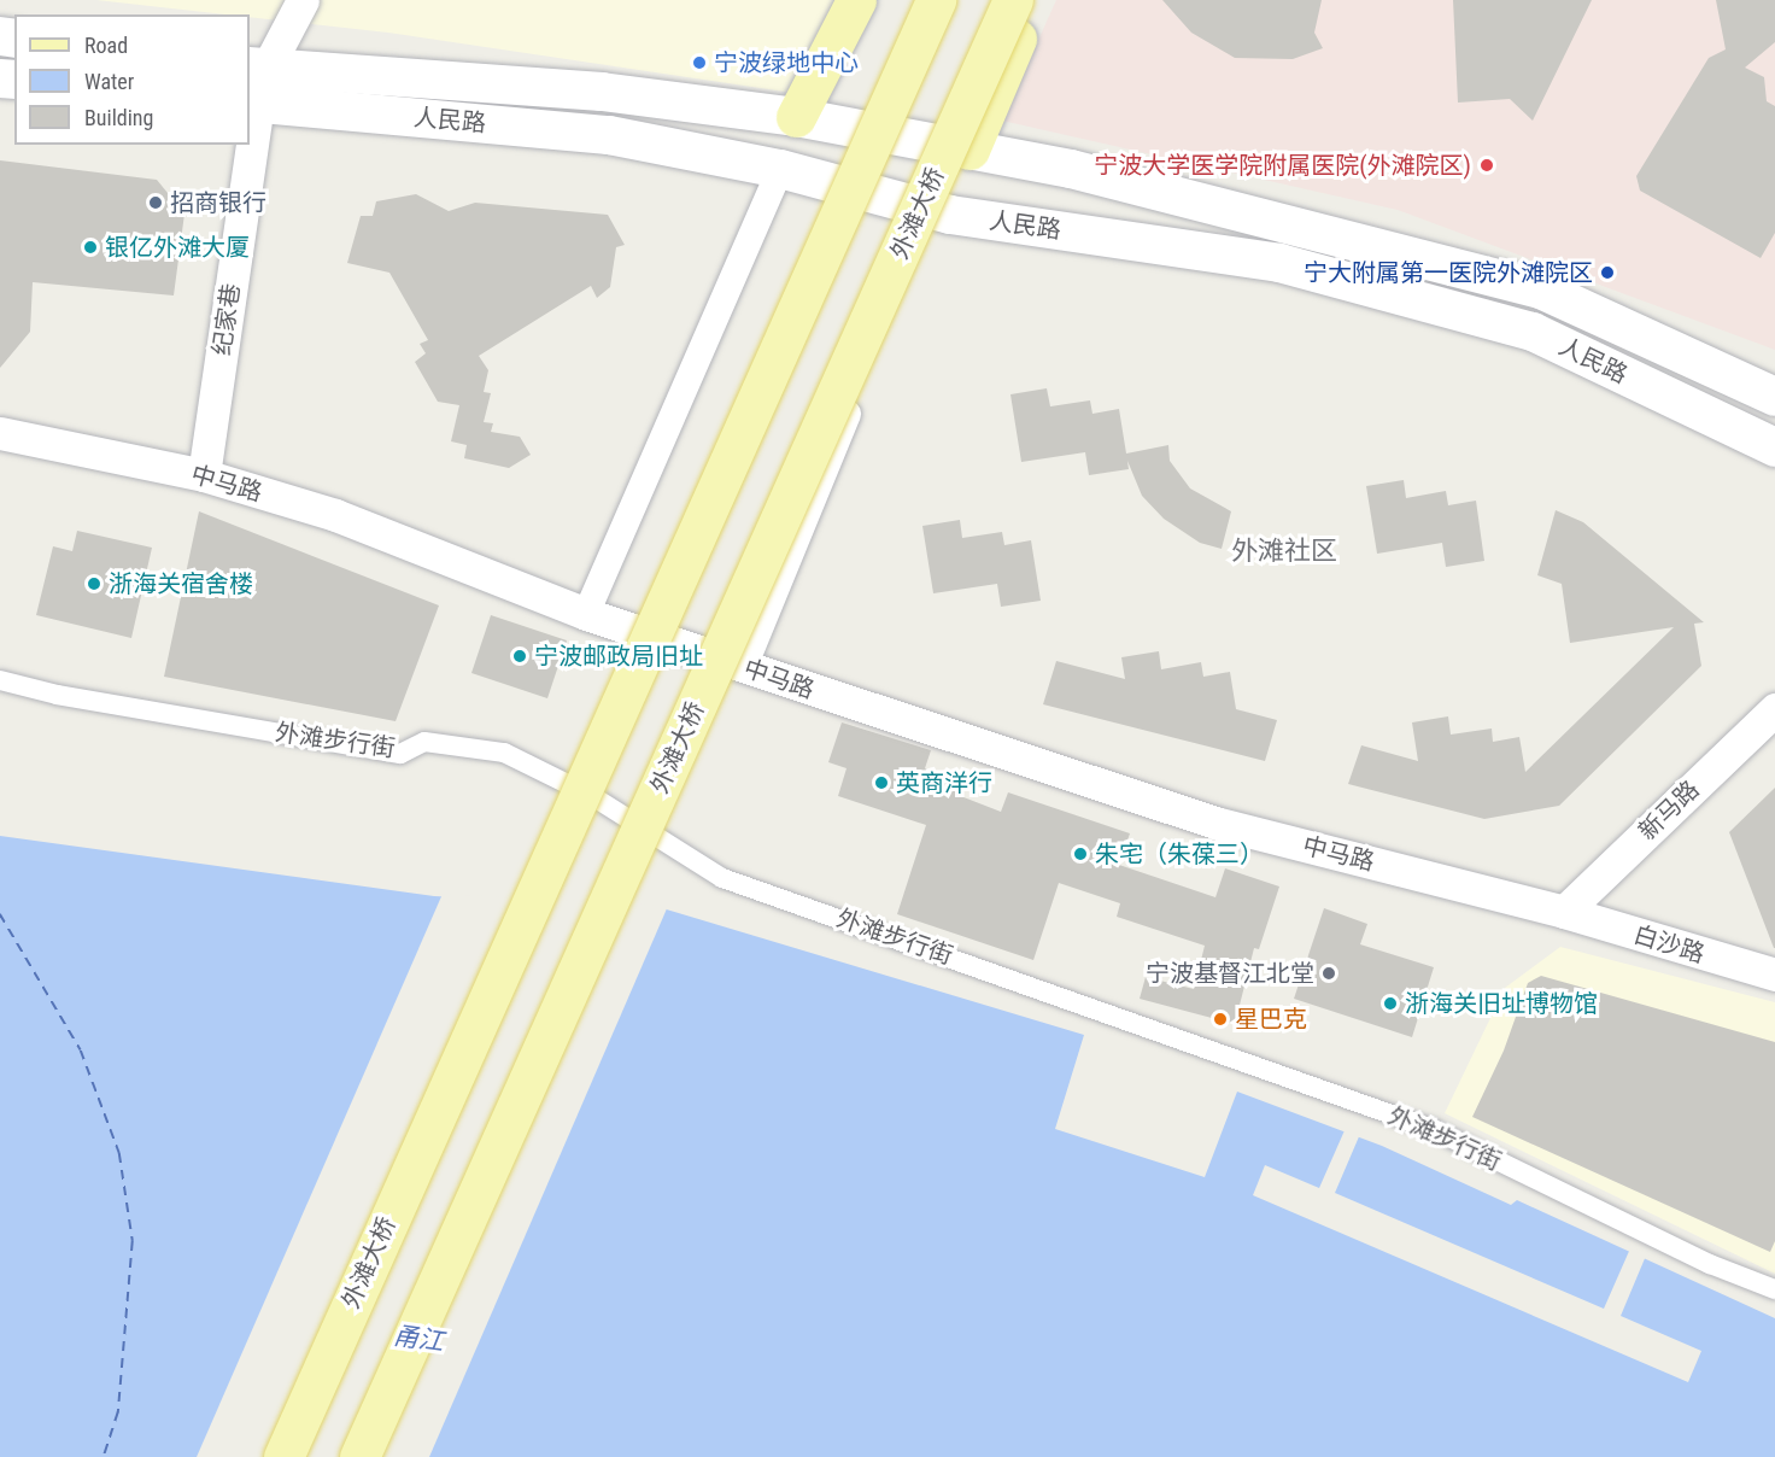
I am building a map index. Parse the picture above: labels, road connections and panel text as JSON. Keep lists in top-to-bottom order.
{
  "streets": {
    "main road": ["人民路", "外滩大桥"],
    "street": [
      "纪家巷",
      "中马路",
      "外滩步行街",
      "新马路",
      "白沙路"
    ]
  },
  "crossings": [
    ["人民路", "纪家巷"],
    ["纪家巷", "中马路"],
    ["中马路", "新马路"],
    ["中马路", "白沙路"],
    ["新马路", "白沙路"]
  ],
  "districts": ["外滩社区"],
  "water": ["甬江"],
  "places": [
    "宁波绿地中心",
    "宁波大学医学院附属医院(外滩院区)",
    "招商银行",
    "银亿外滩大厦",
    "宁大附属第一医院外滩院区",
    "浙海关宿舍楼",
    "宁波邮政局旧址",
    "英商洋行",
    "朱宅（朱葆三）",
    "宁波基督江北堂",
    "浙海关旧址博物馆",
    "星巴克"
  ],
  "legend": ["Road", "Water", "Building"]
}
